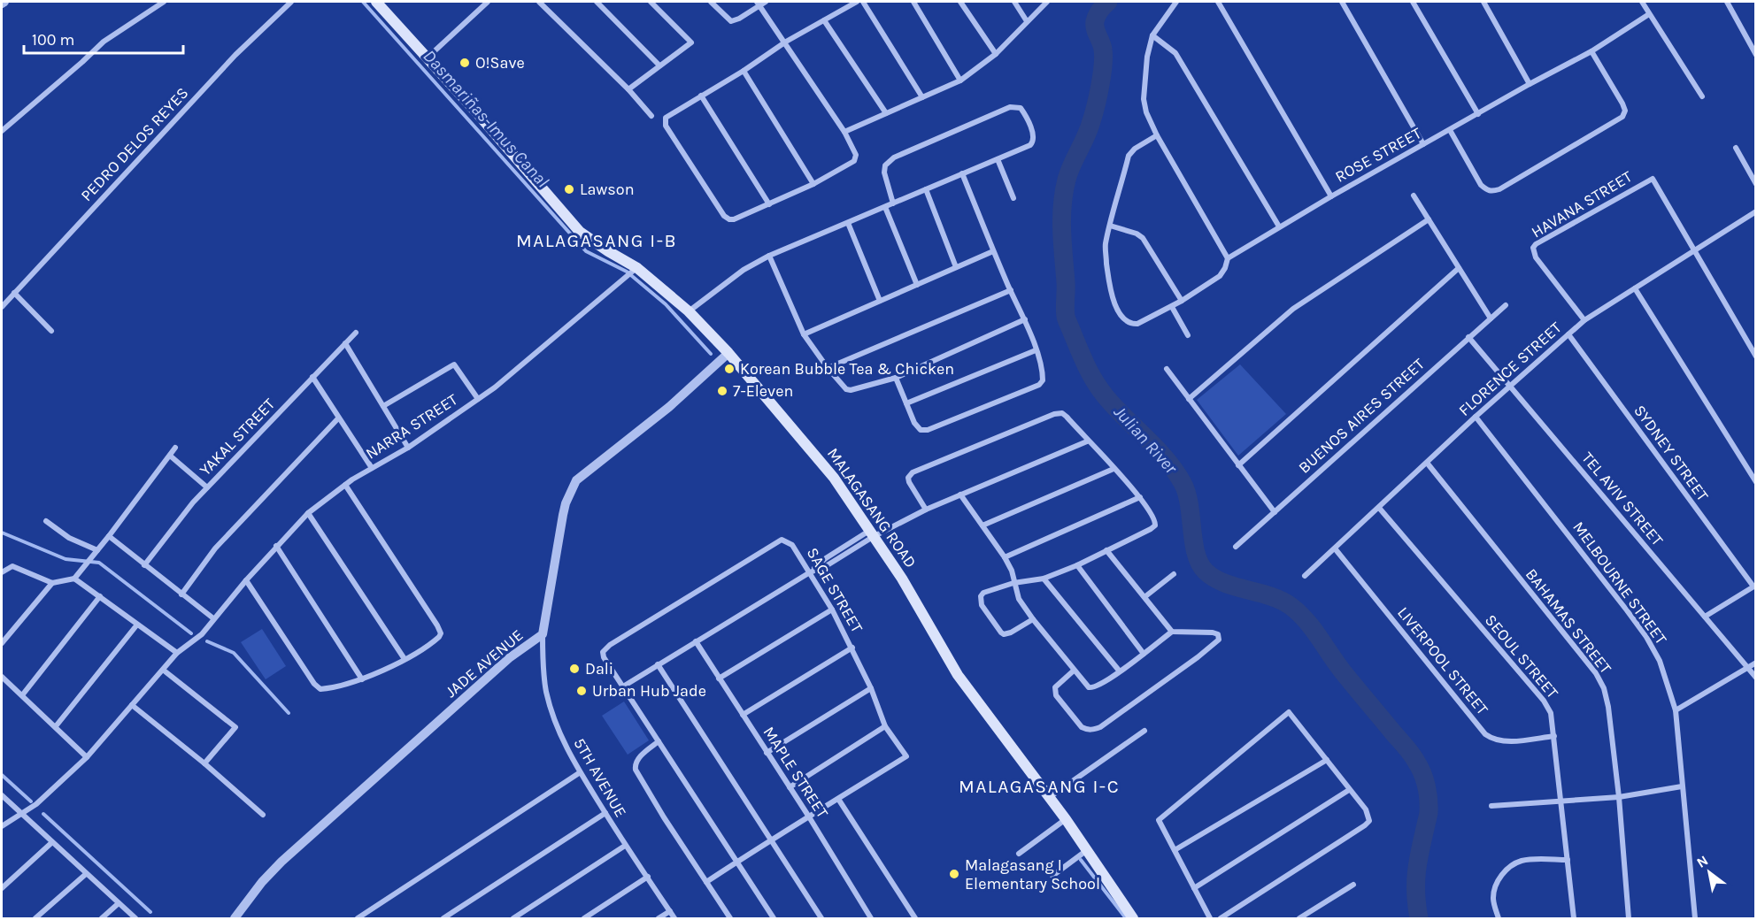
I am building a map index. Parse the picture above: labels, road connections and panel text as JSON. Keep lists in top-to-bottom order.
{
  "streets": {
    "main road": ["MALAGASANG ROAD"],
    "street": [
      "PEDRO DELOS REYES",
      "ROSE STREET",
      "HAVANA STREET",
      "FLORENCE STREET",
      "BUENOS AIRES STREET",
      "NARRA STREET",
      "YAKAL STREET",
      "SYDNEY STREET",
      "TEL AVIV STREET",
      "MELBOURNE STREET",
      "SAGE STREET",
      "BAHAMAS STREET",
      "SEOUL STREET",
      "LIVERPOOL STREET",
      "JADE AVENUE",
      "MAPLE STREET",
      "5TH AVENUE"
    ]
  },
  "crossings": [
    ["HAVANA STREET", "FLORENCE STREET"],
    ["FLORENCE STREET", "SYDNEY STREET"],
    ["FLORENCE STREET", "TEL AVIV STREET"],
    ["FLORENCE STREET", "MELBOURNE STREET"],
    ["FLORENCE STREET", "BAHAMAS STREET"],
    ["FLORENCE STREET", "SEOUL STREET"],
    ["FLORENCE STREET", "LIVERPOOL STREET"],
    ["BUENOS AIRES STREET", "TEL AVIV STREET"],
    ["NARRA STREET", "MALAGASANG ROAD"],
    ["MALAGASANG ROAD", "JADE AVENUE"],
    ["SEOUL STREET", "LIVERPOOL STREET"],
    ["JADE AVENUE", "5TH AVENUE"]
  ],
  "districts": ["MALAGASANG I-B", "MALAGASANG I-C"],
  "water": ["Dasmariñas-Imus Canal", "Julian River"],
  "places": [
    "O!Save",
    "Lawson",
    "Korean Bubble Tea & Chicken",
    "7-Eleven",
    "Dali",
    "Urban Hub Jade",
    "Malagasang I Elementary School"
  ],
  "scale_bar": "100 m",
  "north": "top left"
}
